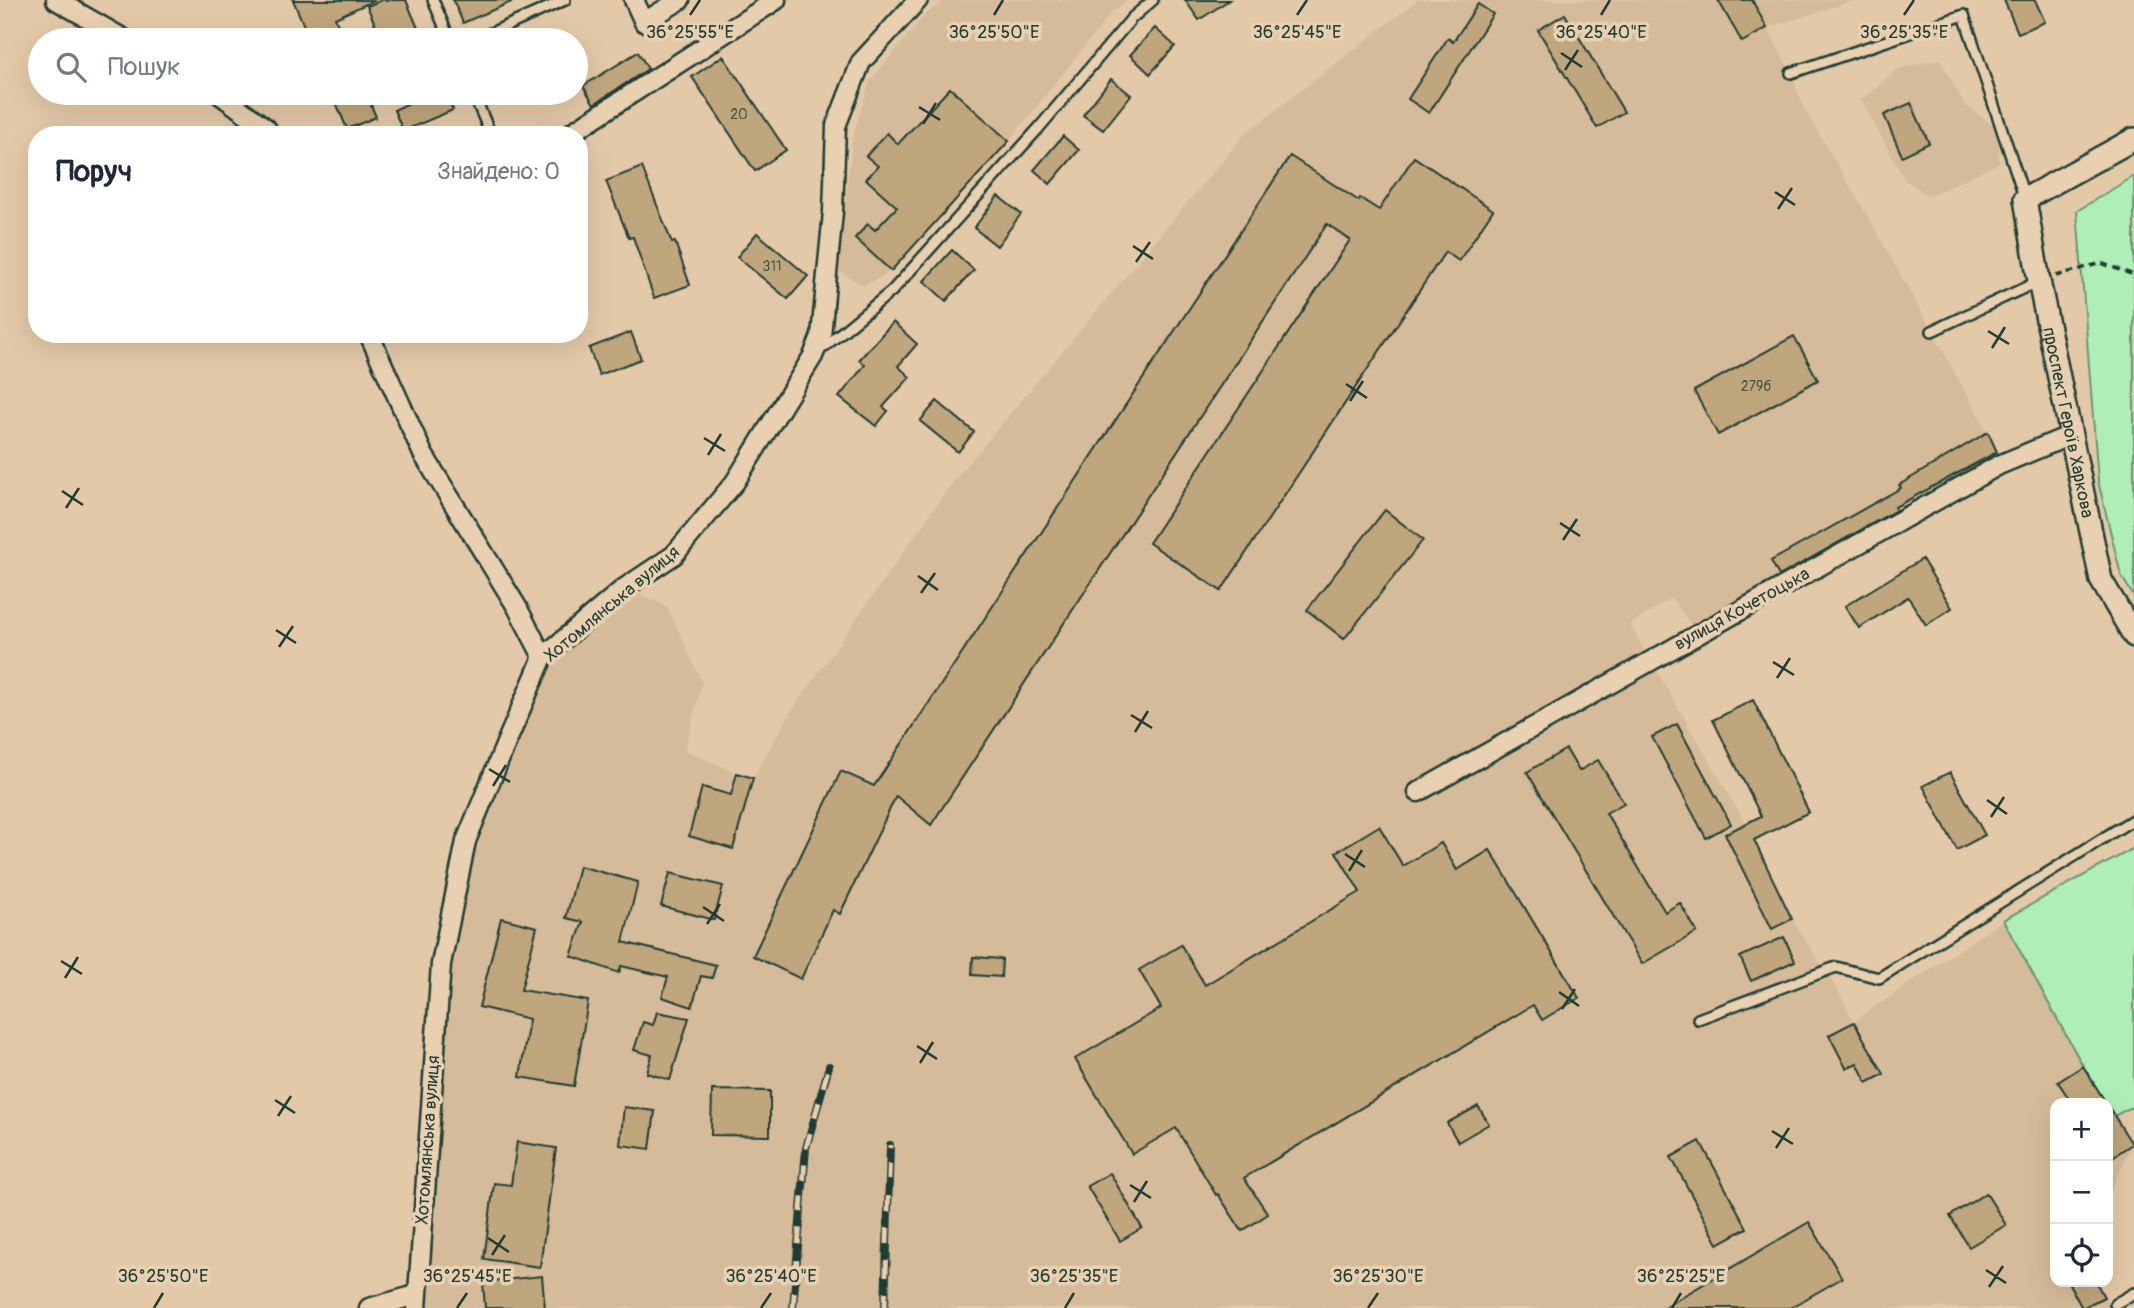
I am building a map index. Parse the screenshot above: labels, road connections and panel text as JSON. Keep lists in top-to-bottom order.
{
  "streets": {
    "street": ["проспект Героїв Харкова", "Хотомлянська вулиця", "вулиця Кочетоцька"]
  },
  "crossings": [
    ["проспект Героїв Харкова", "вулиця Кочетоцька"]
  ],
  "house_numbers": ["20", "311", "279б"],
  "page": {
    "search": "Пошук",
    "heading": ["Поруч", "Знайдено: 0"],
    "map_buttons": ["+", "−"]
  },
  "coordinates": [
    "36°25'55\"E",
    "36°25'50\"E",
    "36°25'45\"E",
    "36°25'40\"E",
    "36°25'35\"E",
    "36°25'30\"E",
    "36°25'25\"E"
  ]
}
